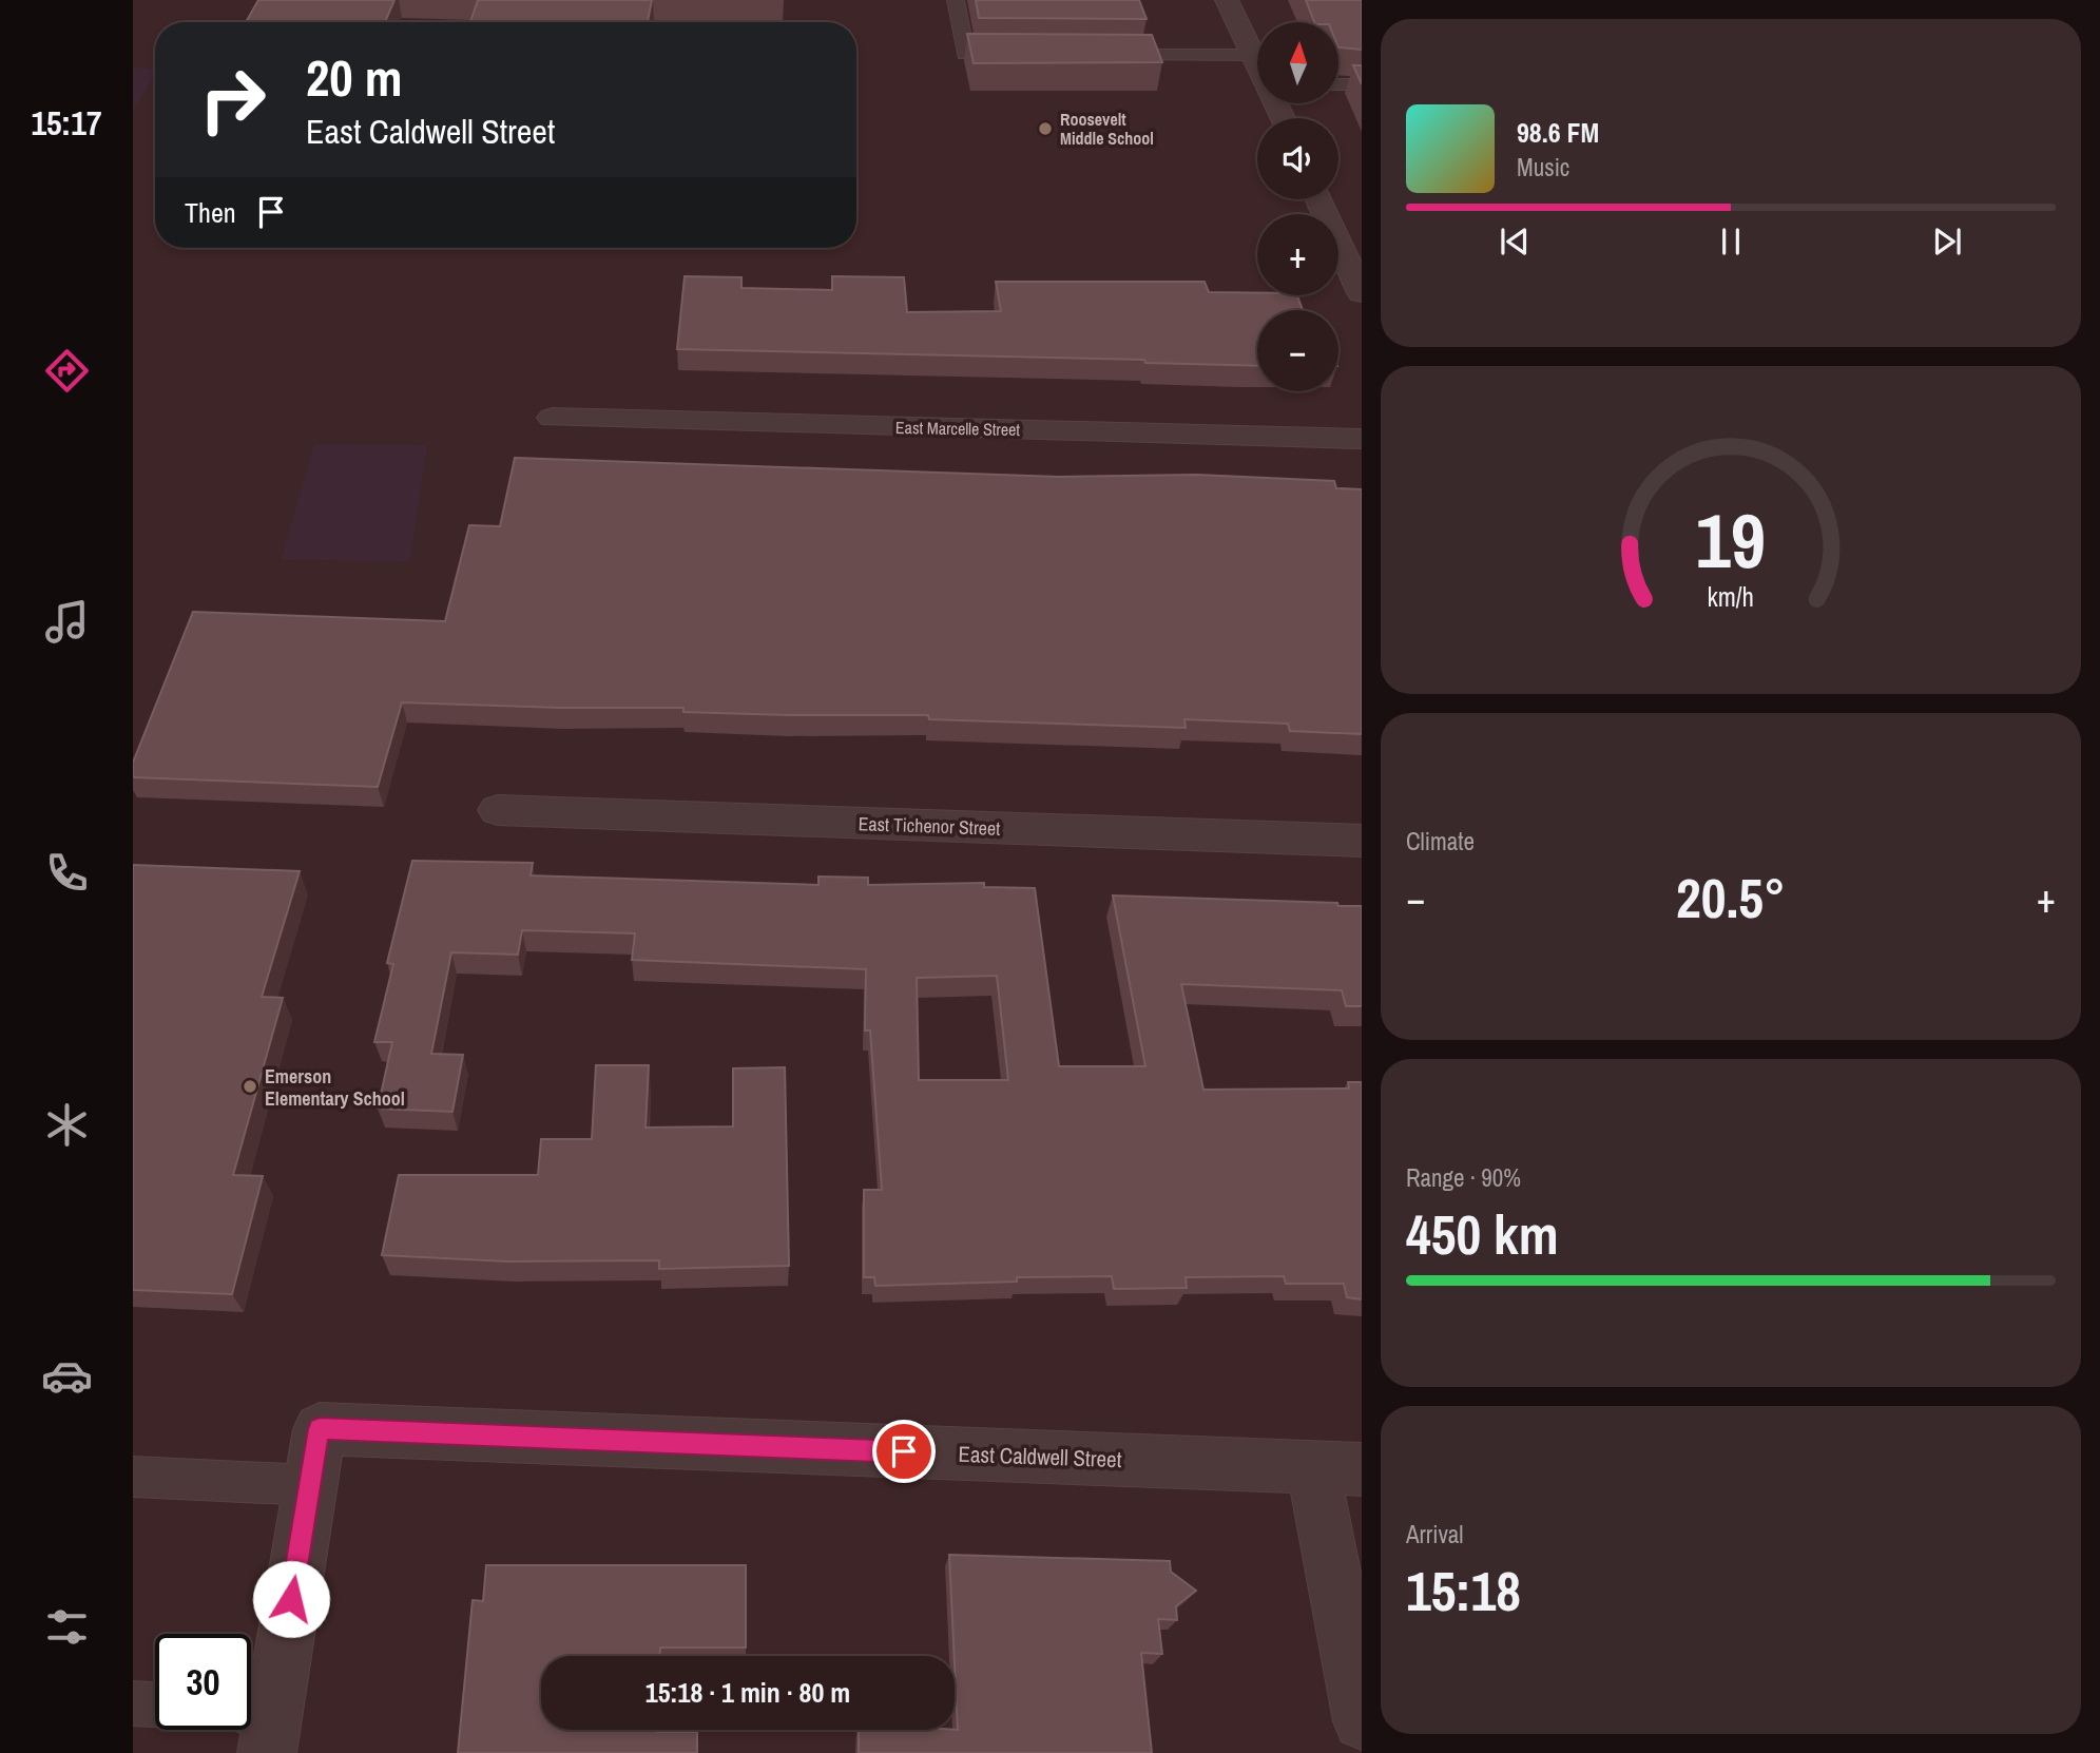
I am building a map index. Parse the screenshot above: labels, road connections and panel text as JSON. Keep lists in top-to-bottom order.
{
  "streets": {
    "street": ["East Marcelle Street", "East Tichenor Street", "East Caldwell Street"]
  },
  "places": ["Roosevelt Middle School", "Emerson Elementary School"],
  "north": "top",
  "page": {
    "tabs": "15:17",
    "map_buttons": ["+", "−"],
    "turn": ["20 m", "East Caldwell Street"],
    "song": ["98.6 FM", "Music"],
    "then": "Then",
    "tile": [
      "Climate",
      ["Range · 90%", "450 km"],
      ["Arrival", "15:18"]
    ],
    "heat": ["−", "20.5°", "+"],
    "limit": "30",
    "trip": "15:18 · 1 min · 80 m",
    "gauge": ["19", "km/h"]
  }
}
